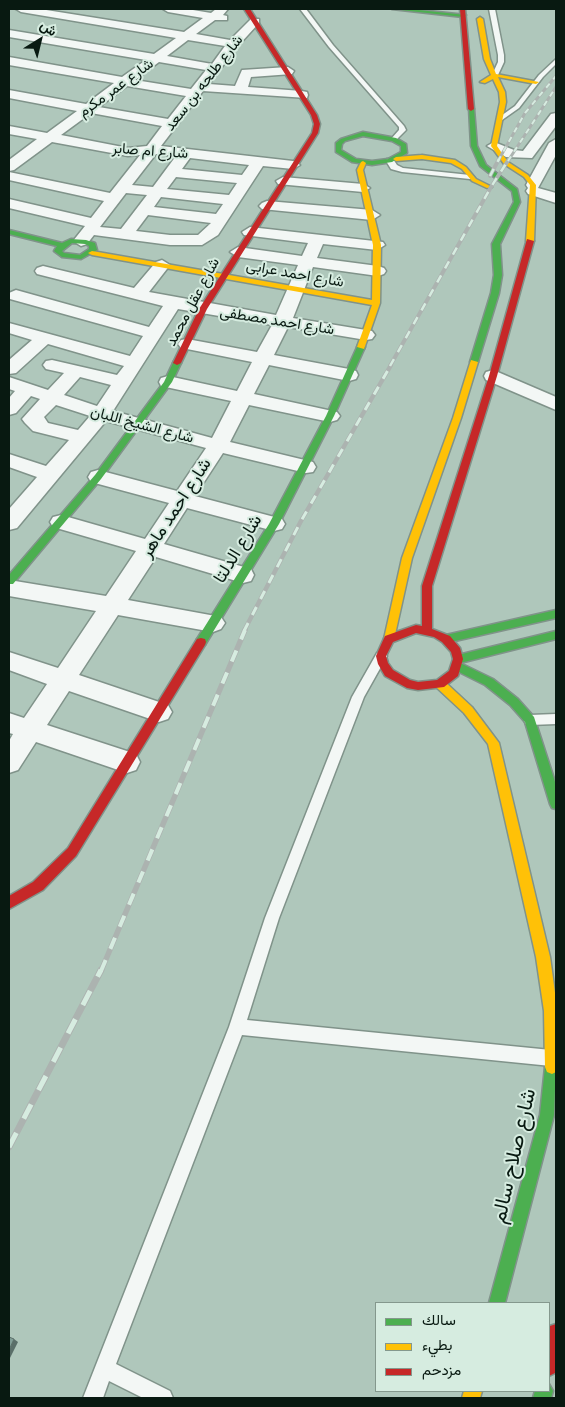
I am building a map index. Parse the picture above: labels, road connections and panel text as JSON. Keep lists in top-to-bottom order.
{
  "streets": {
    "main road": [
      "شارع احمد عرابى",
      "شارع عقل محمد",
      "شارع الدلتا",
      "شارع صلاح سالم"
    ],
    "street": [
      "شارع طلحه بن سعد",
      "شارع عمر مكرم",
      "شارع ام صابر",
      "شارع احمد مصطفى",
      "شارع الشيخ اللبان",
      "شارع احمد ماهر"
    ]
  },
  "crossings": [
    ["شارع طلحه بن سعد", "شارع ام صابر"],
    ["شارع عمر مكرم", "شارع ام صابر"],
    ["شارع ام صابر", "شارع عقل محمد"],
    ["شارع احمد عرابى", "شارع عقل محمد"],
    ["شارع احمد عرابى", "شارع احمد ماهر"],
    ["شارع احمد عرابى", "شارع الدلتا"],
    ["شارع عقل محمد", "شارع احمد مصطفى"],
    ["شارع عقل محمد", "شارع الشيخ اللبان"],
    ["شارع احمد مصطفى", "شارع احمد ماهر"],
    ["شارع احمد مصطفى", "شارع الدلتا"],
    ["شارع الشيخ اللبان", "شارع احمد ماهر"],
    ["شارع الشيخ اللبان", "شارع الدلتا"]
  ],
  "legend": ["سالك", "بطيء", "مزدحم"],
  "north": "top right"
}
